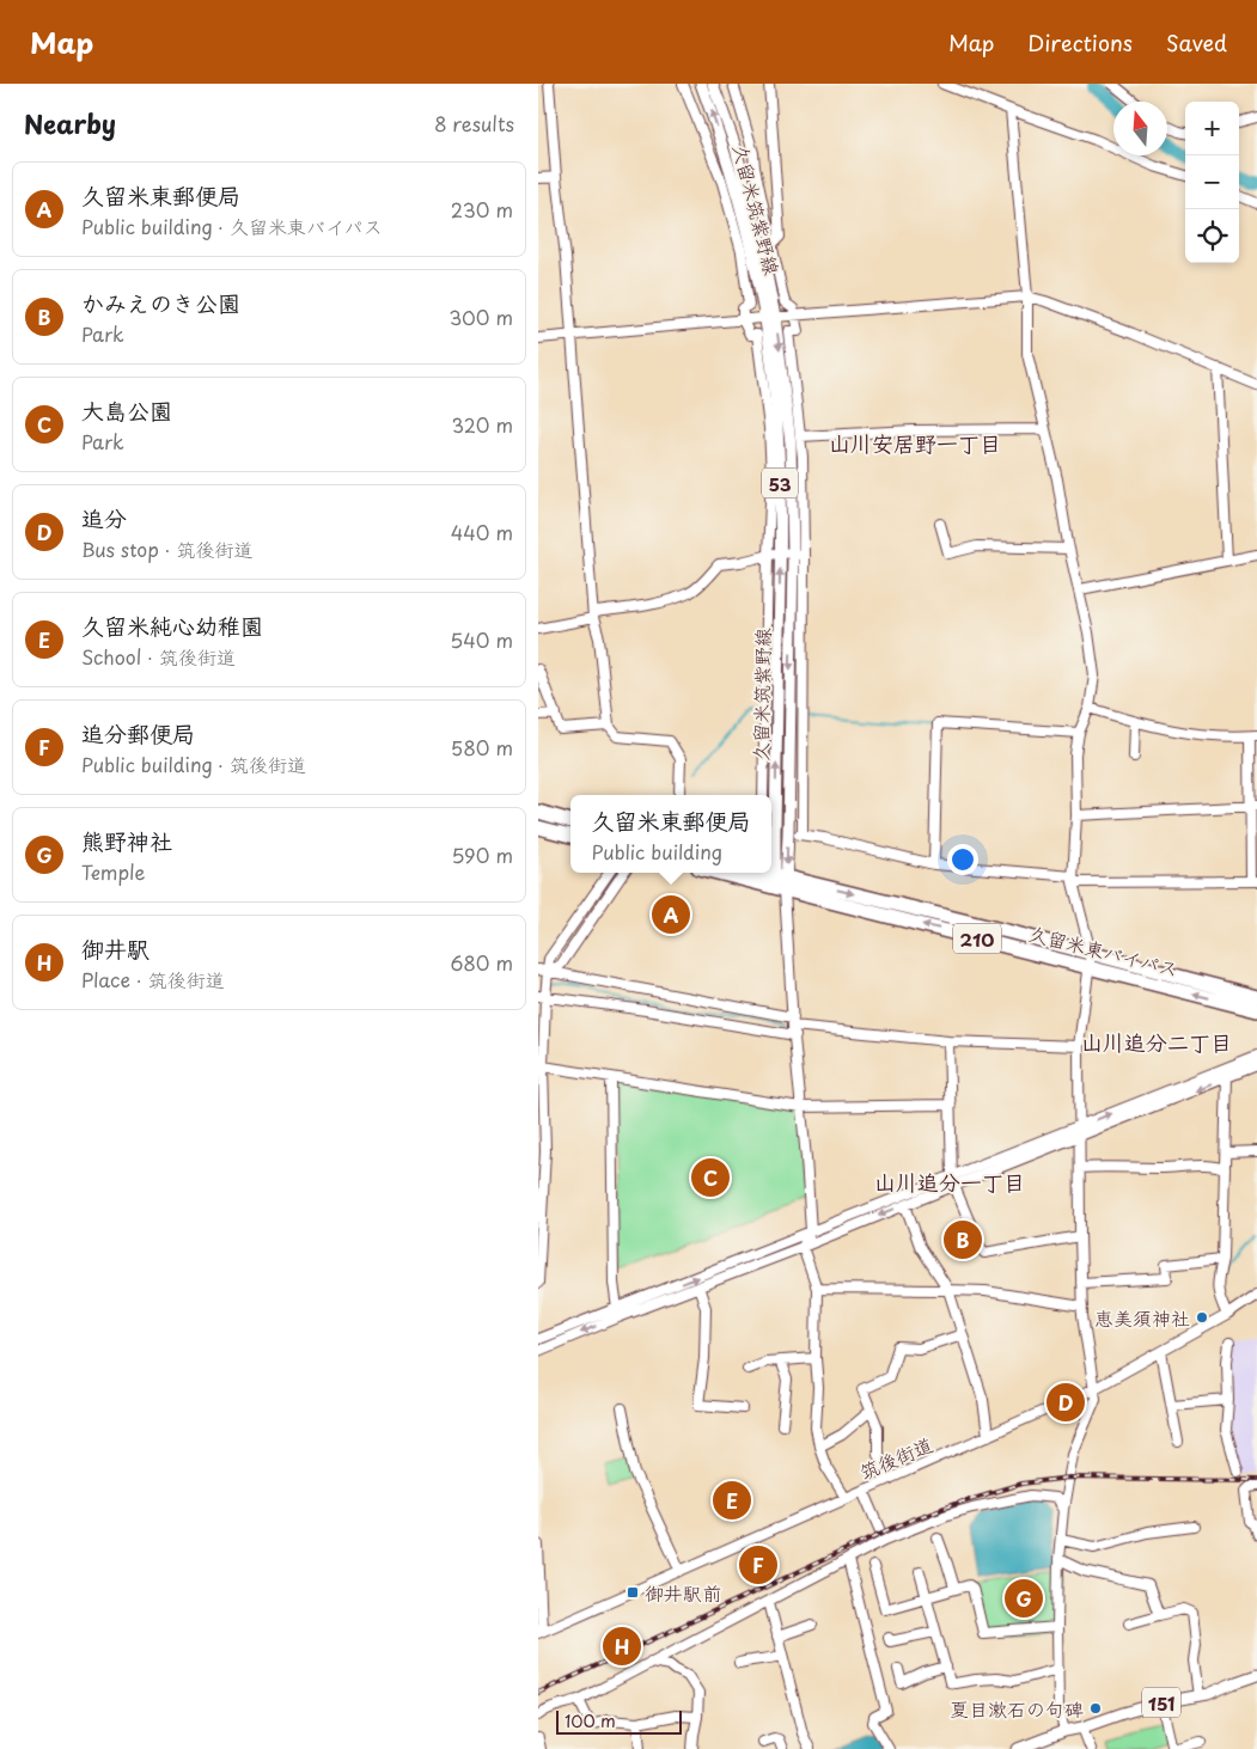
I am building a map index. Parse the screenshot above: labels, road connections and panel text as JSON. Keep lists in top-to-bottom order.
{
  "streets": {
    "highway": ["210", "久留米東バイパス"],
    "main road": ["久留米筑紫野線", "53", "151"],
    "street": ["筑後街道"]
  },
  "crossings": [
    ["久留米筑紫野線", "久留米東バイパス"]
  ],
  "districts": ["山川安居野一丁目", "山川追分二丁目", "山川追分一丁目"],
  "places": {
    "other": ["恵美須神社", "夏目漱石の句碑"],
    "transit": ["御井駅前"]
  },
  "scale_bar": "100 m",
  "north": "top",
  "page": {
    "header": "Map",
    "nav": ["Map", "Directions", "Saved"],
    "heading": ["Nearby", "8 results"],
    "map_buttons": ["+", "−"],
    "list": [
      {
        "mark": "A",
        "name": "久留米東郵便局",
        "note": "Public building · 久留米東バイパス",
        "value": "230 m"
      },
      {
        "mark": "B",
        "name": "かみえのき公園",
        "note": "Park",
        "value": "300 m"
      },
      {
        "mark": "C",
        "name": "大島公園",
        "note": "Park",
        "value": "320 m"
      },
      {
        "mark": "D",
        "name": "追分",
        "note": "Bus stop · 筑後街道",
        "value": "440 m"
      },
      {
        "mark": "E",
        "name": "久留米純心幼稚園",
        "note": "School · 筑後街道",
        "value": "540 m"
      },
      {
        "mark": "F",
        "name": "追分郵便局",
        "note": "Public building · 筑後街道",
        "value": "580 m"
      },
      {
        "mark": "G",
        "name": "熊野神社",
        "note": "Temple",
        "value": "590 m"
      },
      {
        "mark": "H",
        "name": "御井駅",
        "note": "Place · 筑後街道",
        "value": "680 m"
      }
    ],
    "popup": ["久留米東郵便局", "Public building"],
    "pins": [
      "A",
      "C",
      "B",
      "D",
      "E",
      "F",
      "G",
      "H"
    ],
    "scale": "100 m"
  }
}
